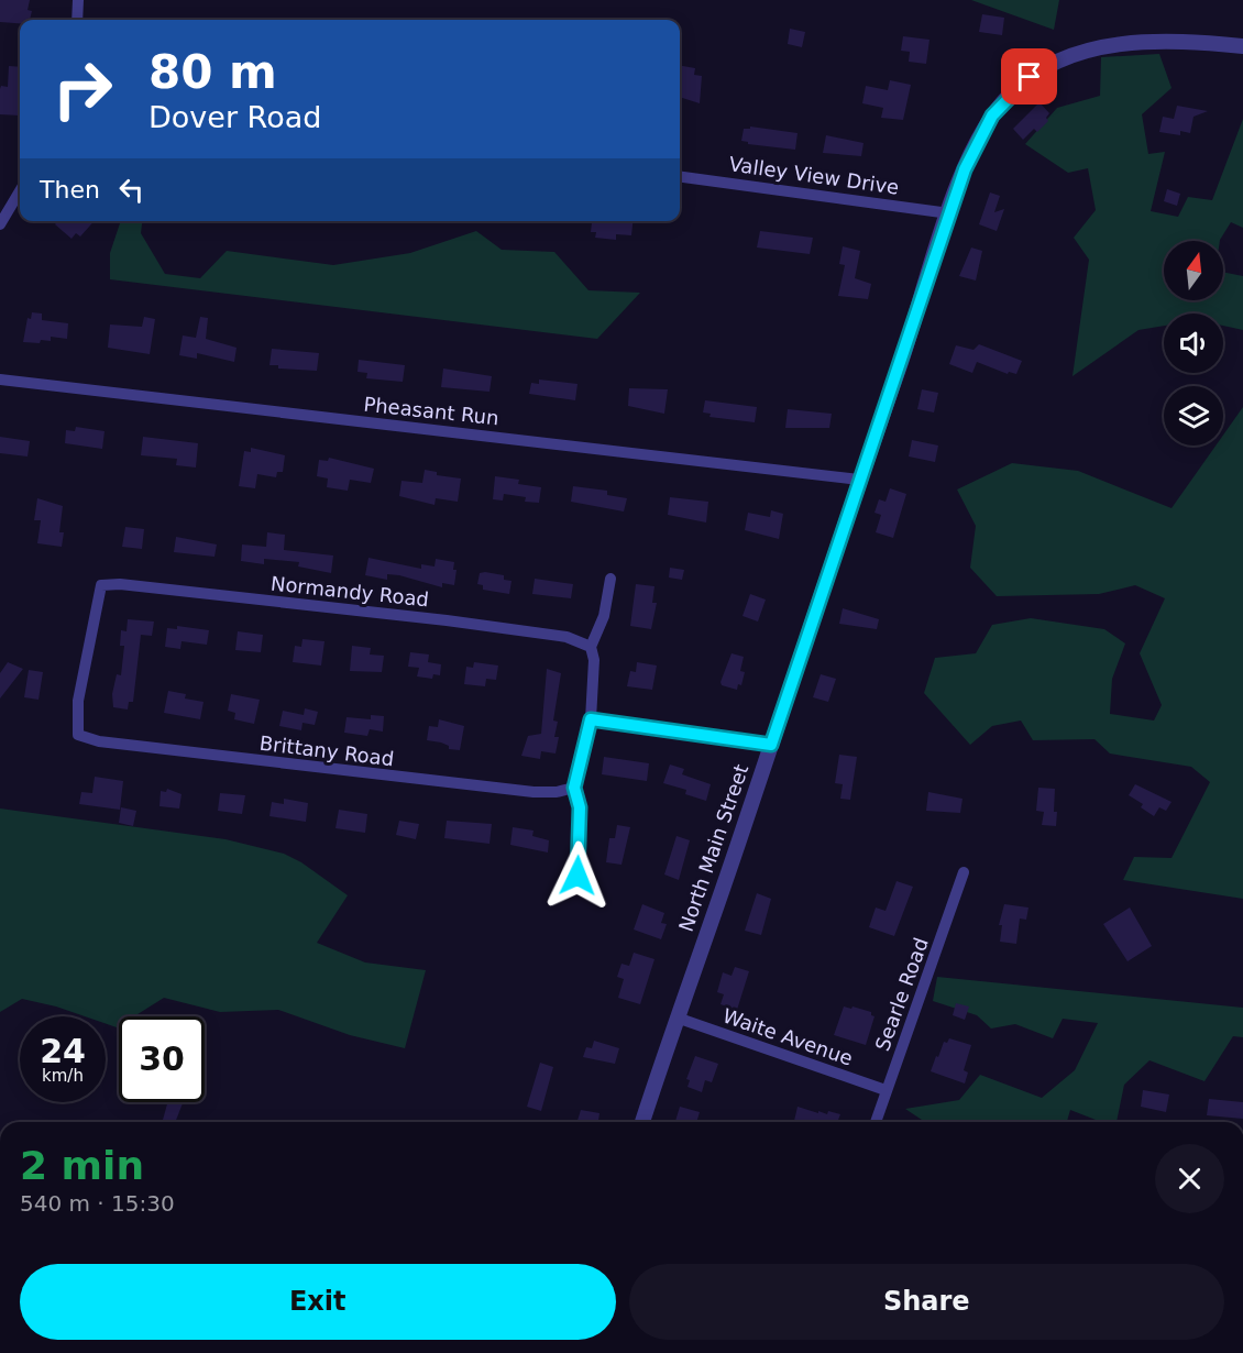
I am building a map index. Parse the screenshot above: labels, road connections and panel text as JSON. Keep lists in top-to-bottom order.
{
  "streets": {
    "street": [
      "Valley View Drive",
      "Pheasant Run",
      "Normandy Road",
      "Brittany Road",
      "North Main Street",
      "Searle Road",
      "Waite Avenue"
    ]
  },
  "crossings": [
    ["Valley View Drive", "North Main Street"],
    ["Pheasant Run", "North Main Street"],
    ["Normandy Road", "Brittany Road"],
    ["North Main Street", "Waite Avenue"],
    ["Searle Road", "Waite Avenue"]
  ],
  "north": "top",
  "page": {
    "turn": ["80 m", "Dover Road"],
    "then": "Then",
    "speed": "24 km/h",
    "limit": "30",
    "heading": ["2 min", "540 m · 15:30"],
    "buttons": ["Exit", "Share"]
  }
}
